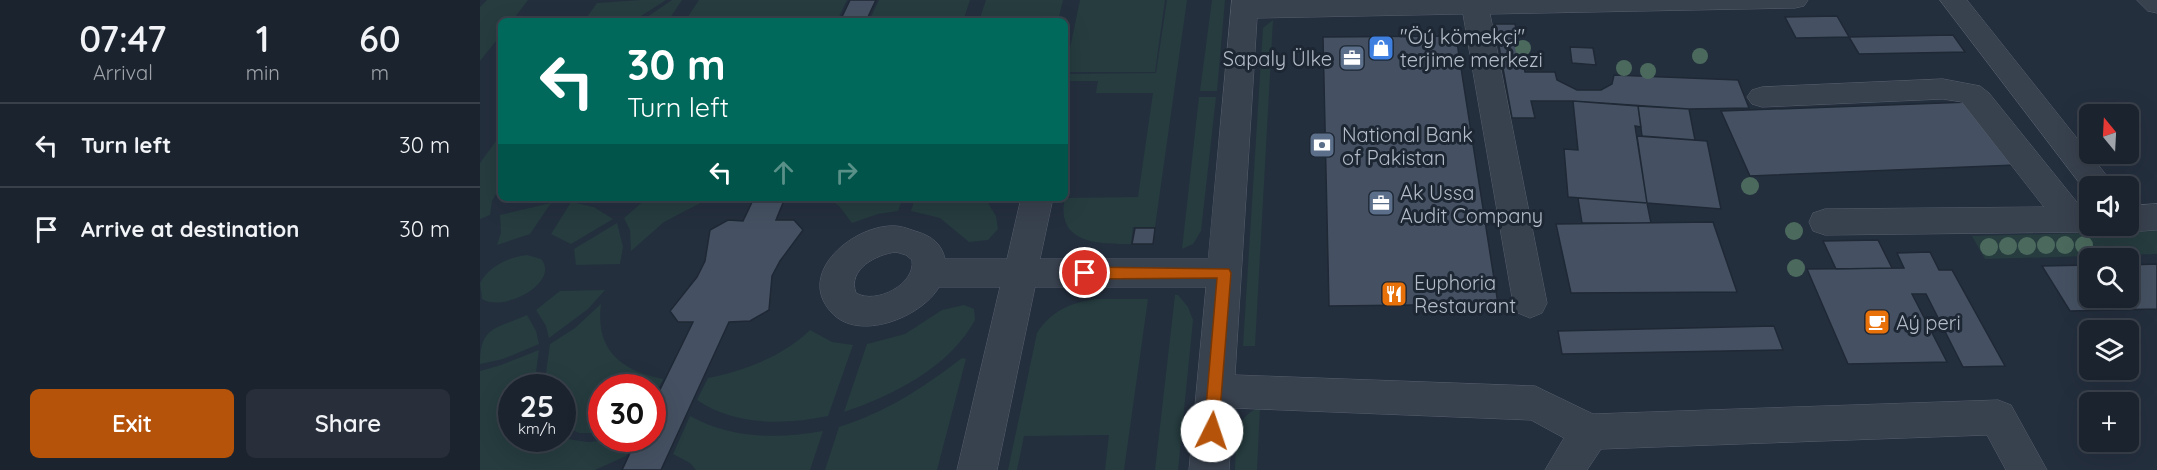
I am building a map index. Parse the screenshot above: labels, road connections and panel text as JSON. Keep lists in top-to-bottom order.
{
  "places": {
    "shop": ["\"Öý kömekçi\" terjime merkezi"],
    "office": ["Sapaly Ülke", "Ak Ussa Audit Company"],
    "bank": ["National Bank of Pakistan"],
    "restaurant": ["Euphoria Restaurant"],
    "cafe": ["Aý peri"]
  },
  "north": "top",
  "page": {
    "eta": [
      "07:47",
      "Arrival",
      "1",
      "min",
      "60",
      "m"
    ],
    "turn": ["30 m", "Turn left"],
    "list": [
      {
        "name": "Turn left",
        "value": "30 m"
      },
      {
        "name": "Arrive at destination",
        "value": "30 m"
      }
    ],
    "map_buttons": "+",
    "speed": "25 km/h",
    "limit": "30",
    "buttons": ["Exit", "Share"]
  }
}
